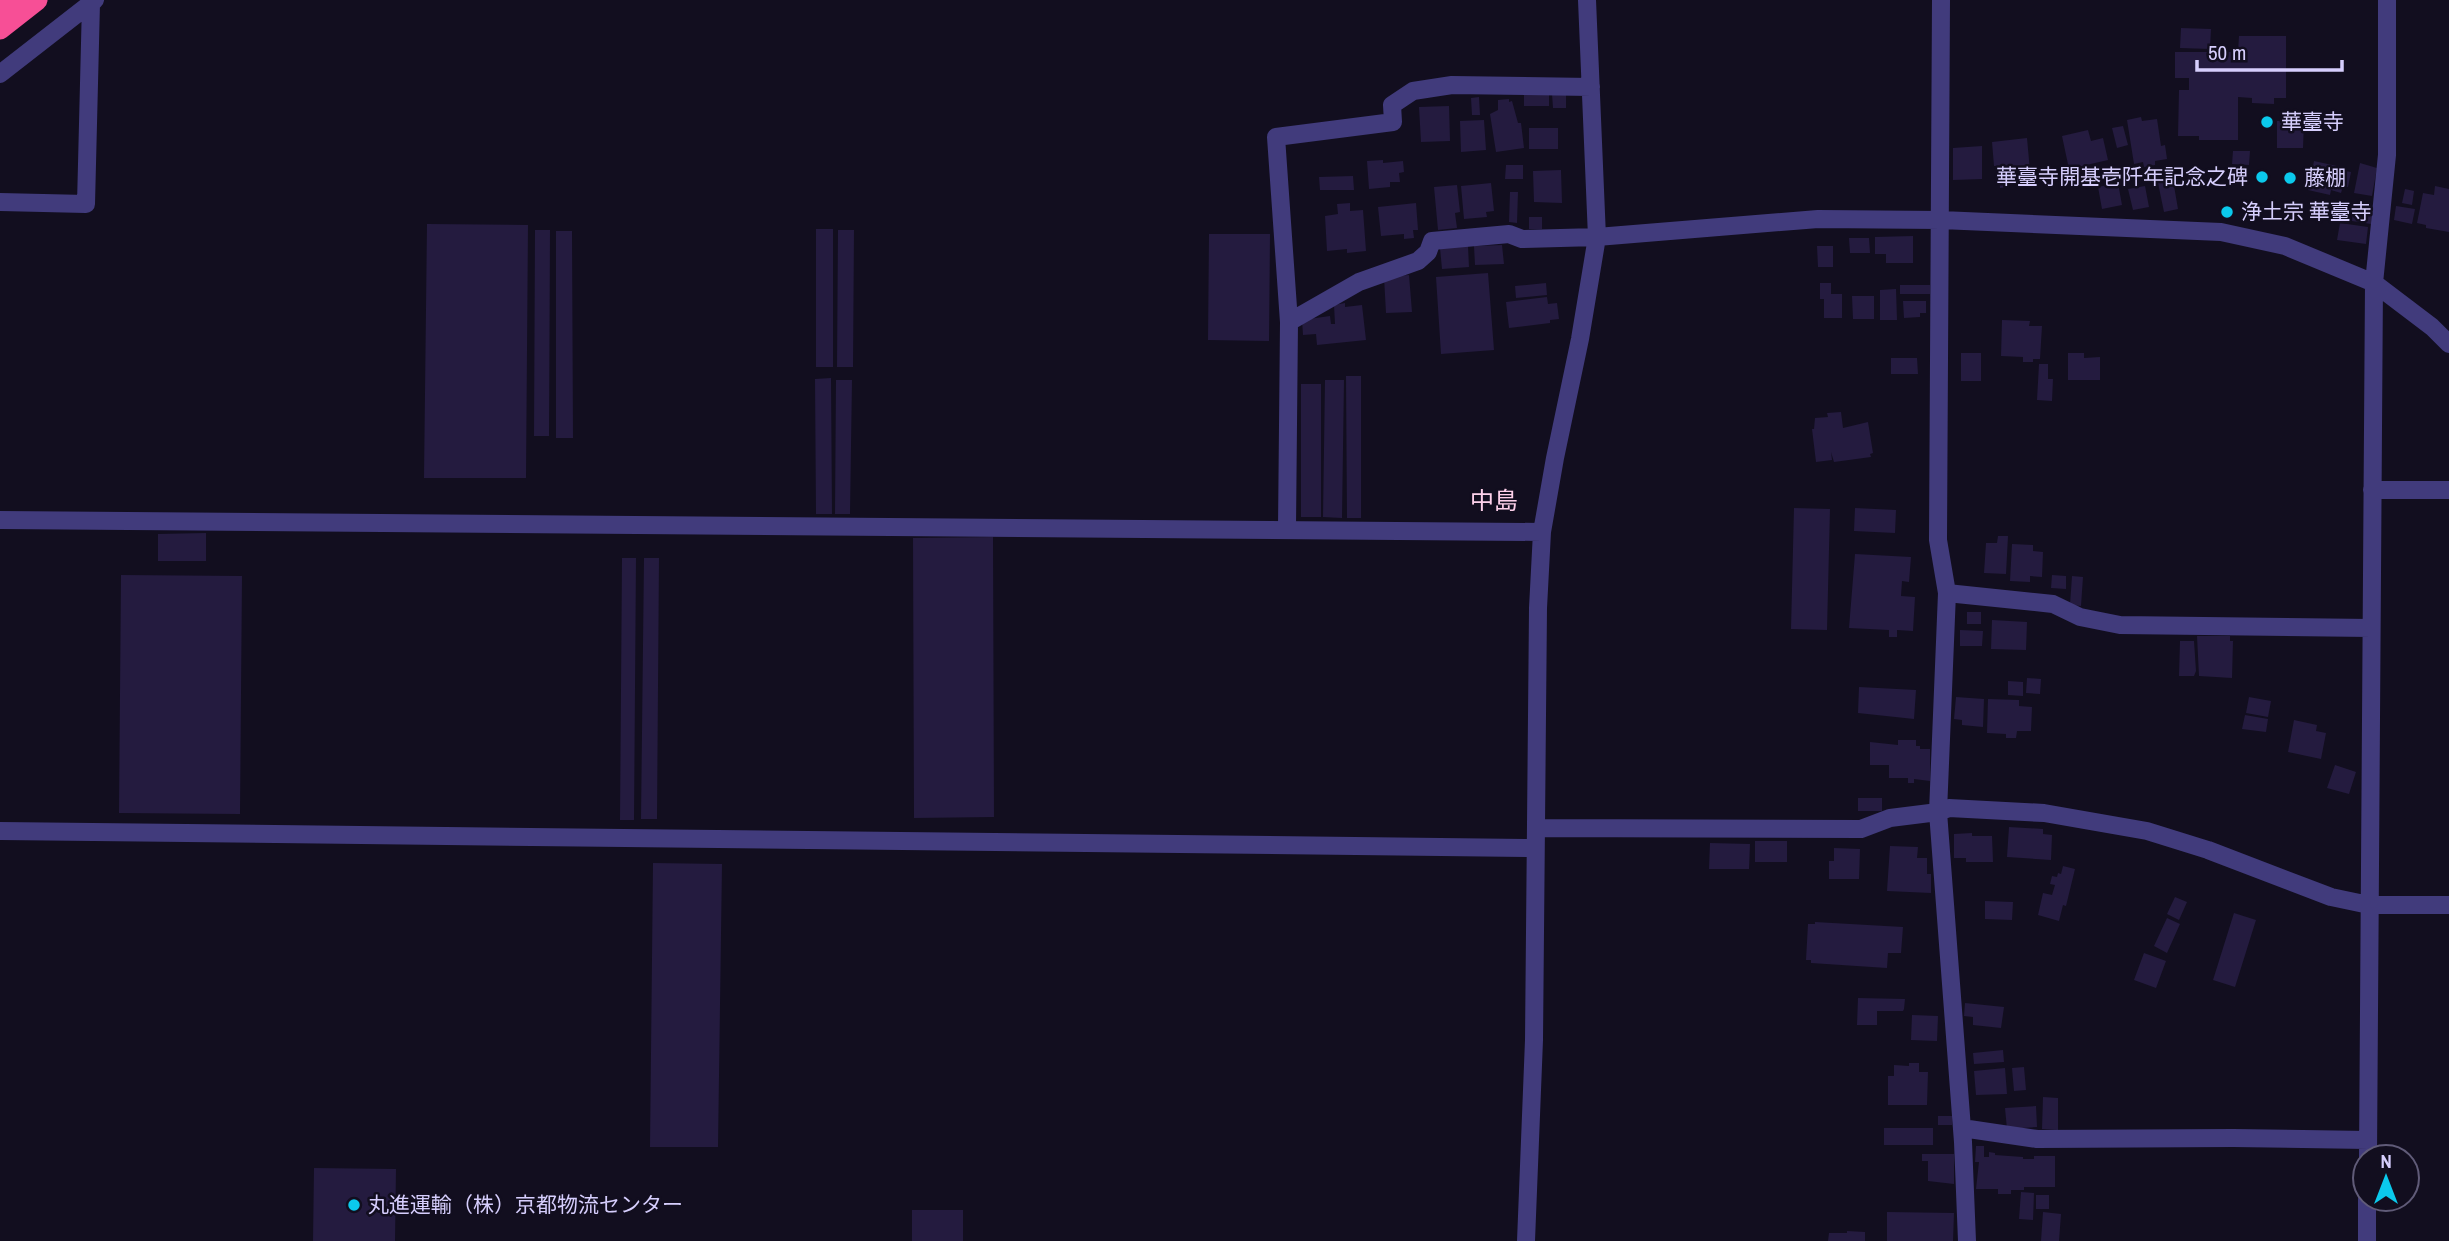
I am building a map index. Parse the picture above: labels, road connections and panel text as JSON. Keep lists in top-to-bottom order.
{
  "districts": ["中島"],
  "places": [
    "華臺寺",
    "華臺寺開基壱阡年記念之碑",
    "藤棚",
    "浄土宗 華臺寺",
    "丸進運輸（株）京都物流センター"
  ],
  "scale_bar": "50 m",
  "north": "top"
}
